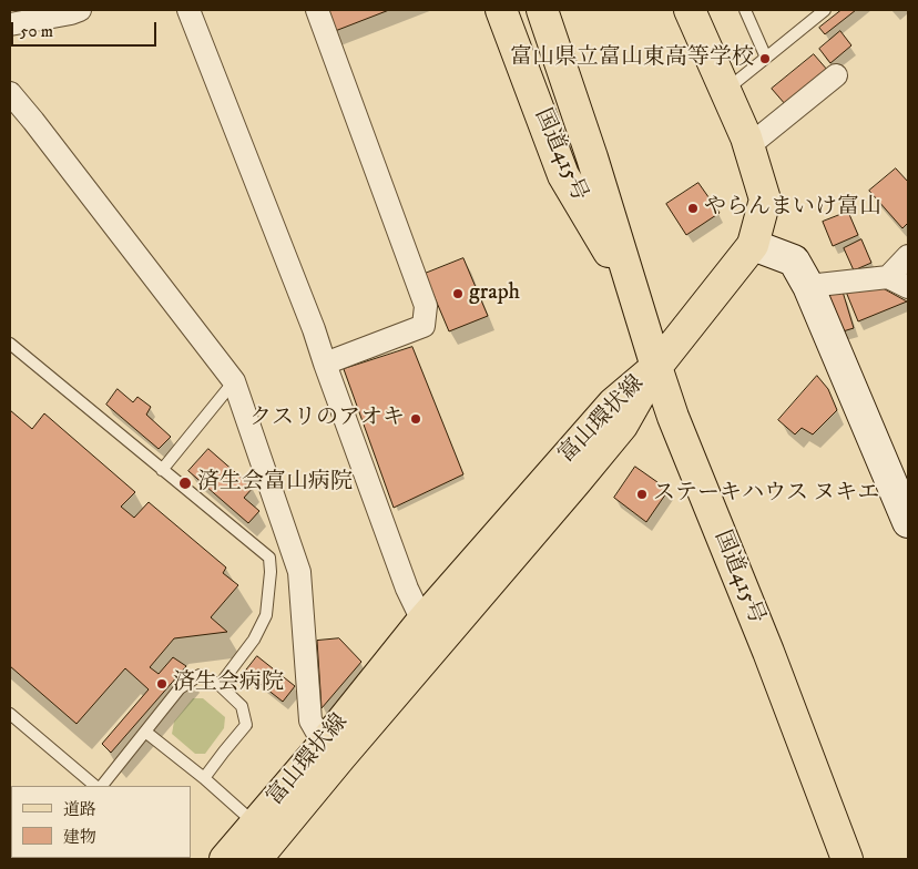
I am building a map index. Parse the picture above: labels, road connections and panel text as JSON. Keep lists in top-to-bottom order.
{
  "streets": {
    "main road": ["国道415号", "富山環状線"]
  },
  "crossings": [
    ["国道415号", "富山環状線"]
  ],
  "places": [
    "富山県立富山東高等学校",
    "やらんまいけ富山",
    "graph",
    "クスリのアオキ",
    "済生会富山病院",
    "ステーキハウス ヌキエ",
    "済生会病院"
  ],
  "legend": ["道路", "建物"],
  "scale_bar": "50 m"
}
